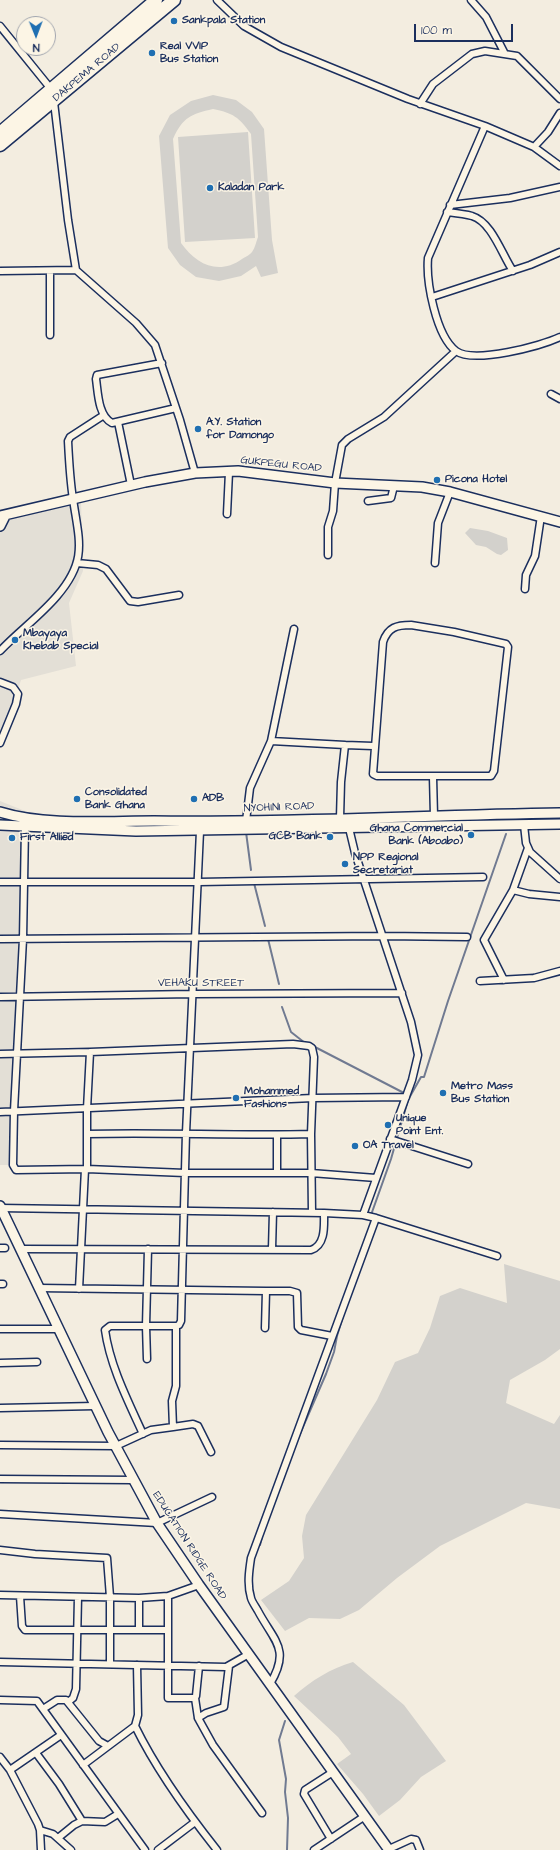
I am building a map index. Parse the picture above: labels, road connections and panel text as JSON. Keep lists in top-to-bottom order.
{
  "streets": {
    "highway": ["DAKPEMA ROAD"],
    "street": [
      "GUKPEGU ROAD",
      "NYOHINI ROAD",
      "VEHAKU STREET",
      "EDUCATION RIDGE ROAD"
    ]
  },
  "places": [
    "Sankpala Station",
    "Real VVIP Bus Station",
    "Kaladan Park",
    "A.Y. Station for Damongo",
    "Picona Hotel",
    "Mbayaya Khebab Special",
    "Consolidated Bank Ghana",
    "ADB",
    "Ghana Commercial Bank (Aboabo)",
    "GCB Bank",
    "First Allied",
    "NPP Regional Secretariat",
    "Metro Mass Bus Station",
    "Mohammed Fashions",
    "Unique Point Ent.",
    "OA Travel"
  ],
  "scale_bar": "100 m",
  "north": "bottom"
}
